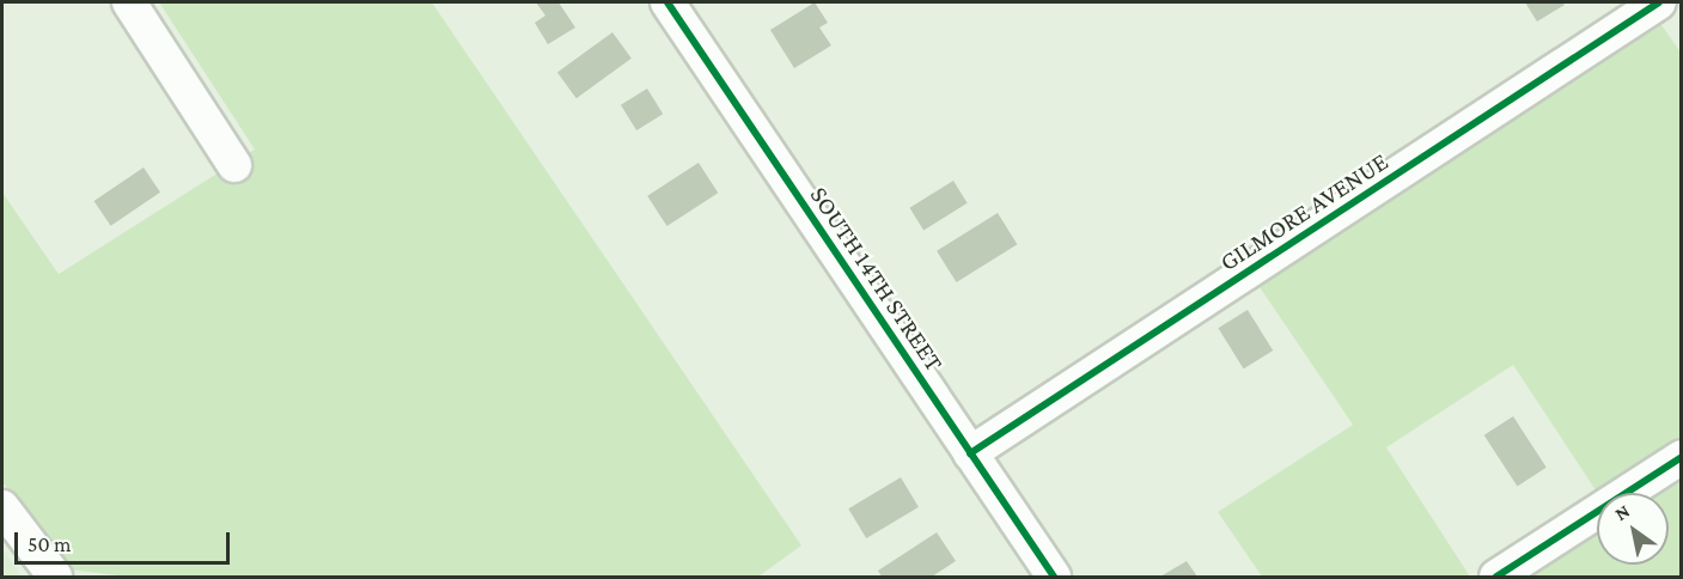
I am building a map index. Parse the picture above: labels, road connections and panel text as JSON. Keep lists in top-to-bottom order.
{
  "streets": {
    "street": ["GILMORE AVENUE", "SOUTH 14TH STREET"]
  },
  "crossings": [
    ["GILMORE AVENUE", "SOUTH 14TH STREET"]
  ],
  "scale_bar": "50 m",
  "north": "top left"
}
